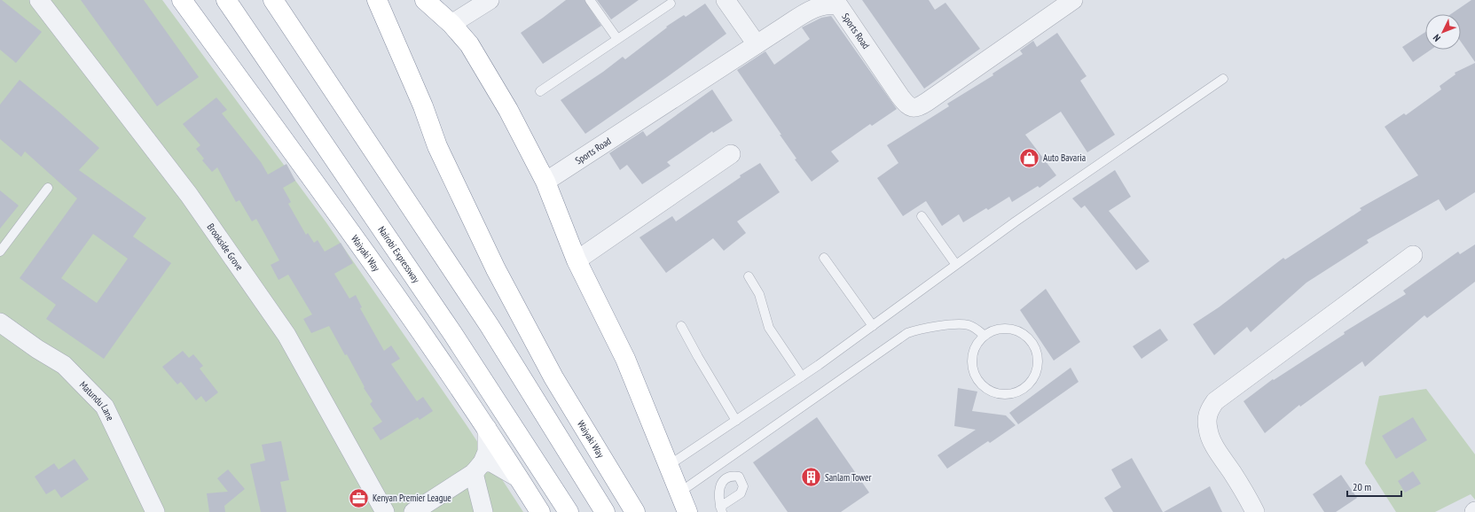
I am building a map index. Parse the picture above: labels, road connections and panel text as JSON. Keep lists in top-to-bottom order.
{
  "streets": {
    "highway": ["Waiyaki Way", "Nairobi Expressway"],
    "street": ["Sports Road", "Brookside Grove", "Matundu Lane"]
  },
  "places": {
    "shop": ["Auto Bavaria"],
    "building": ["Sanlam Tower"],
    "office": ["Kenyan Premier League"]
  },
  "scale_bar": "20 m",
  "north": "bottom left"
}
